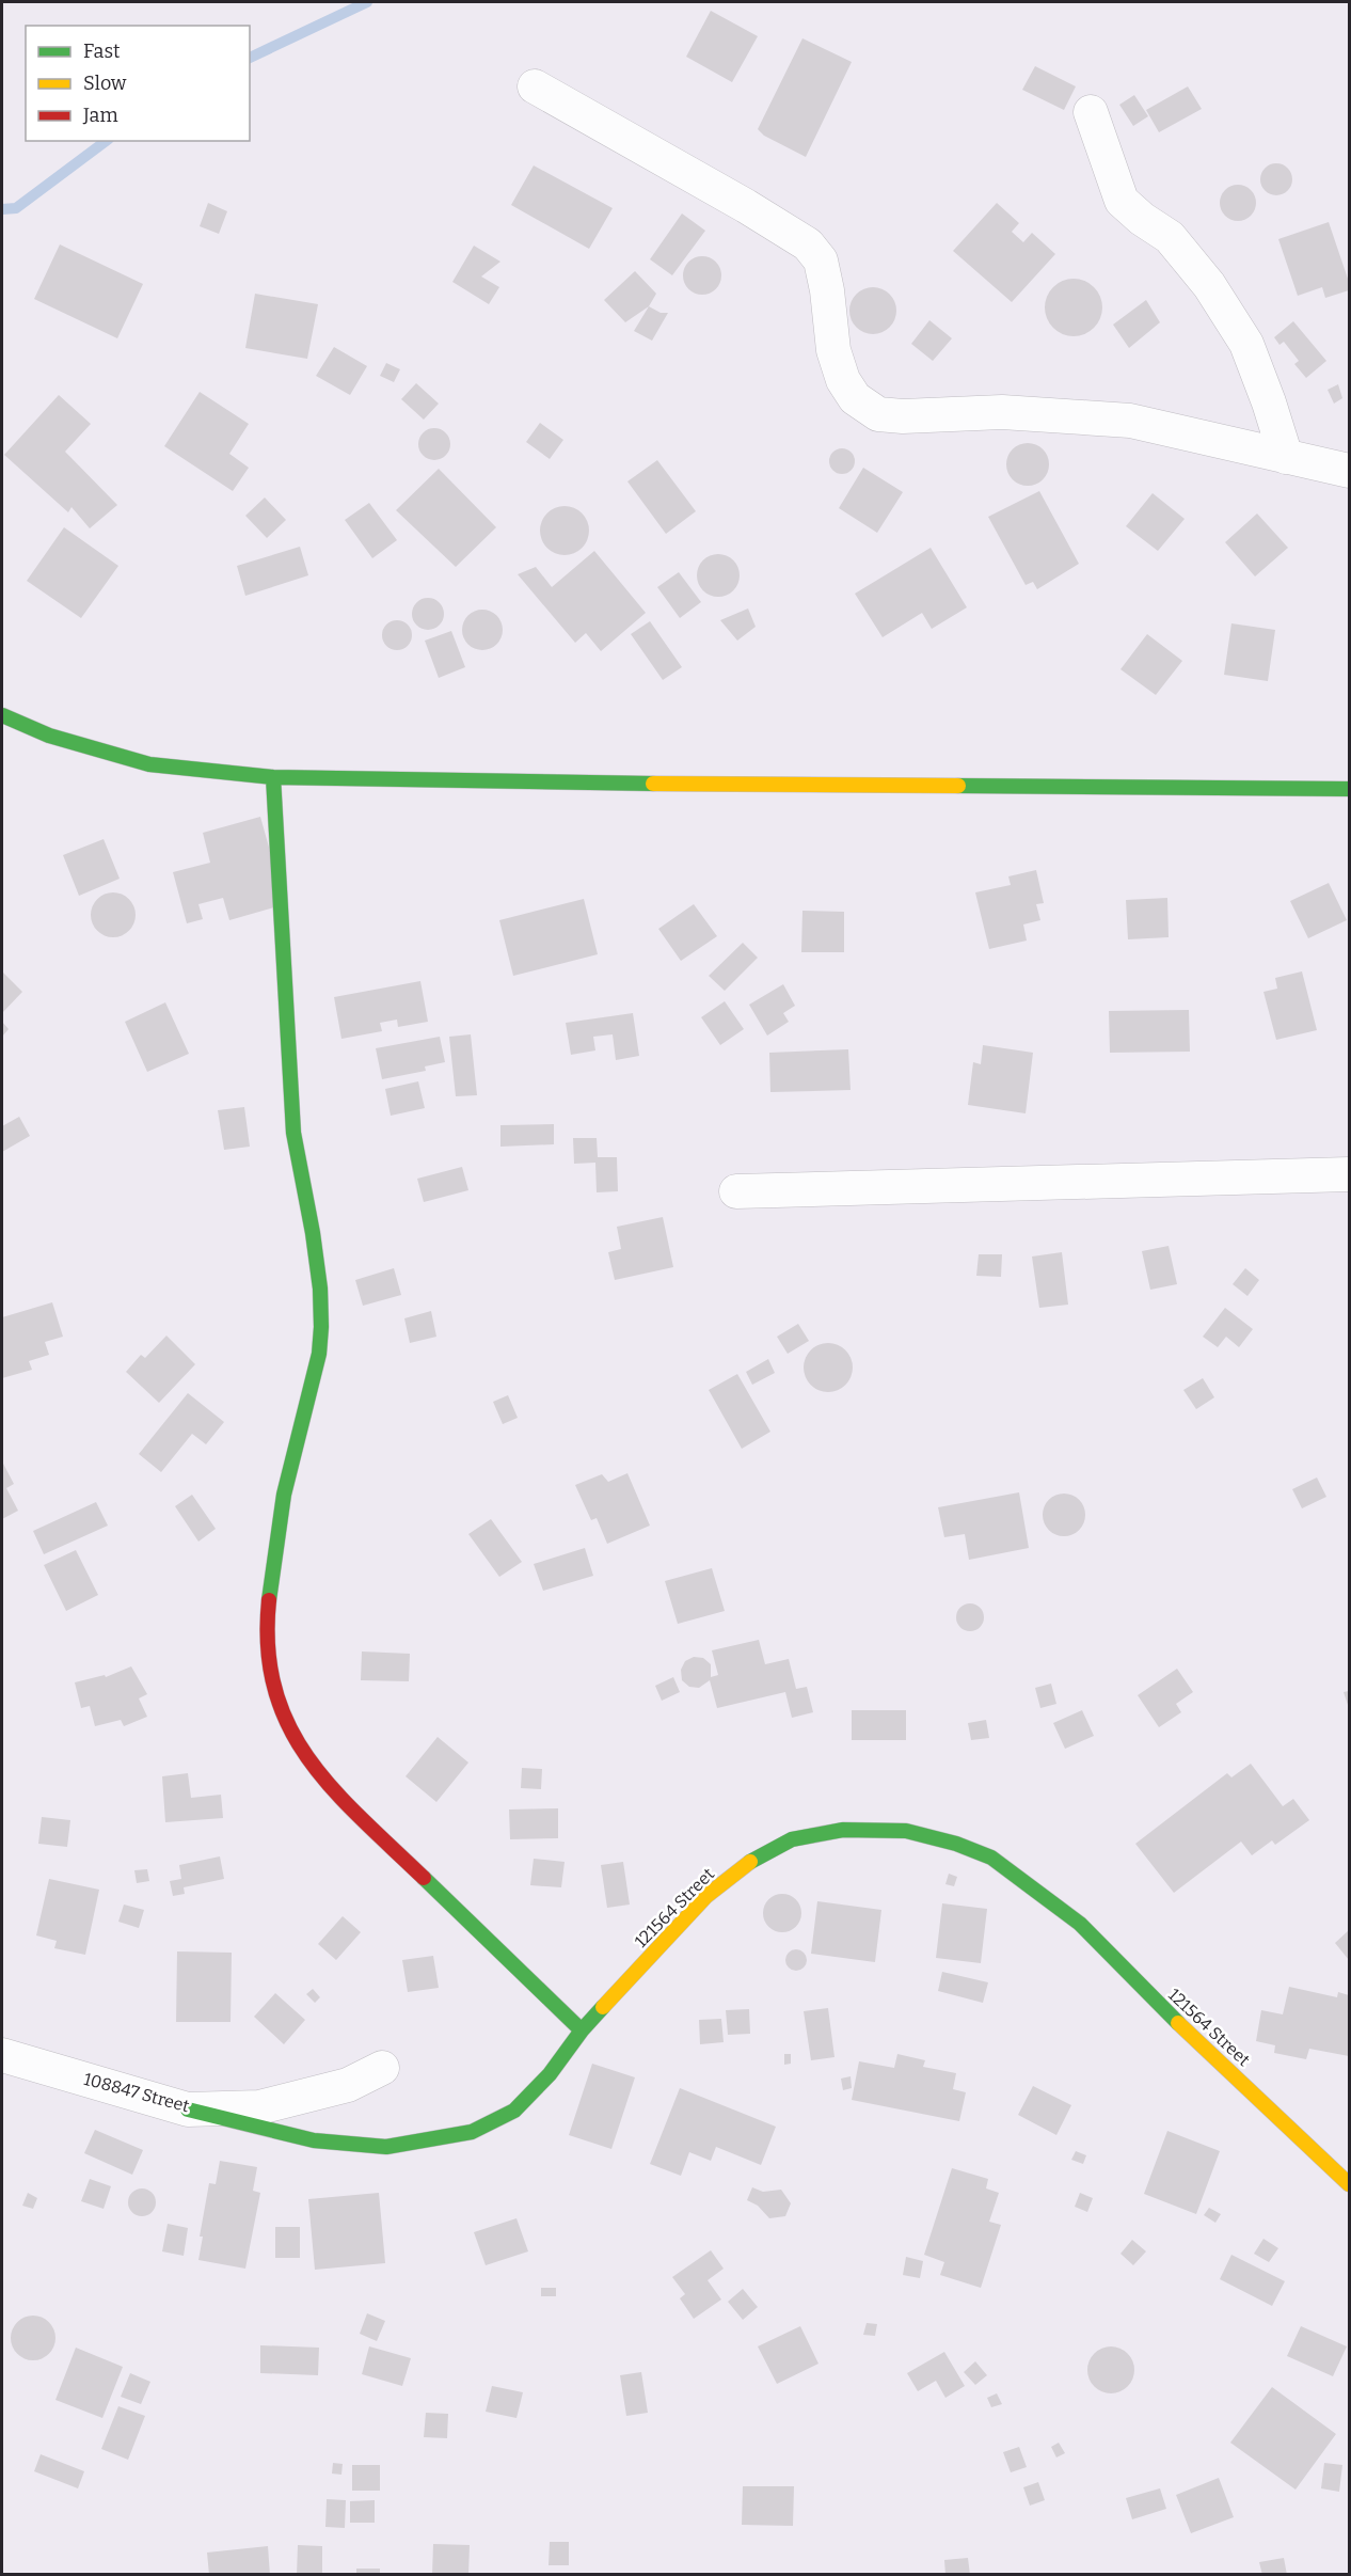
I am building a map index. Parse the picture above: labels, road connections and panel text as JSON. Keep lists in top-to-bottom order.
{
  "streets": {
    "street": ["121564 Street", "108847 Street"]
  },
  "crossings": [
    ["121564 Street", "108847 Street"]
  ],
  "legend": ["Fast", "Slow", "Jam"]
}
